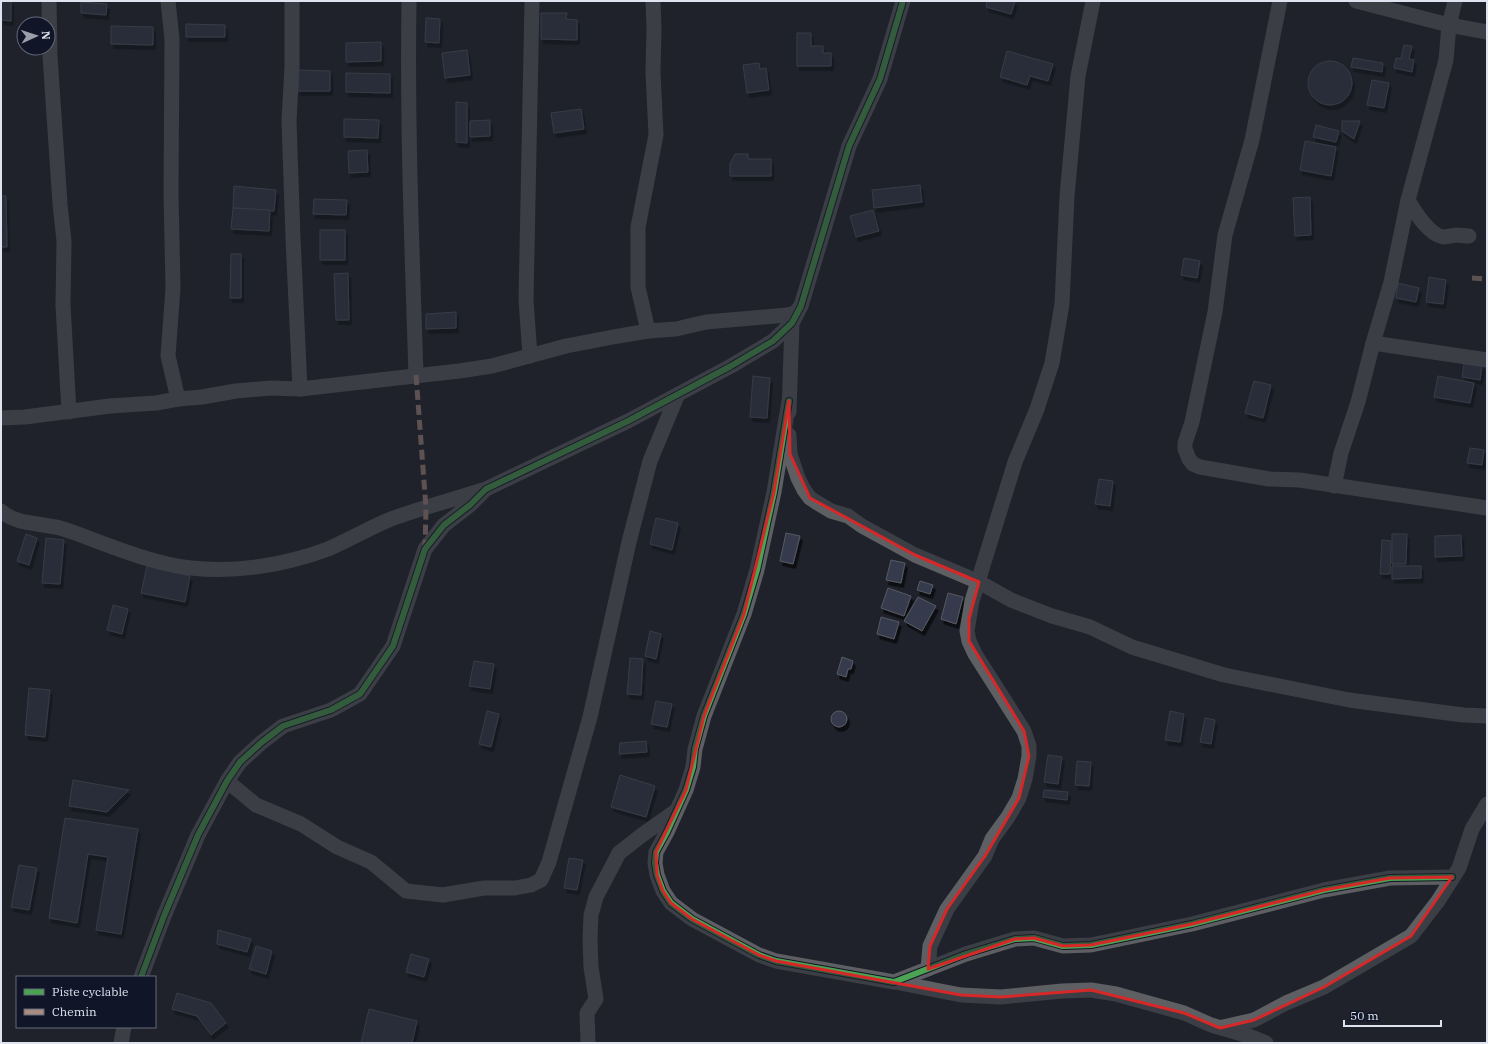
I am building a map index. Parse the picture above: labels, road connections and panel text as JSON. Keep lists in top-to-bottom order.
{
  "legend": ["Piste cyclable", "Chemin"],
  "scale_bar": "50 m",
  "north": "right"
}
